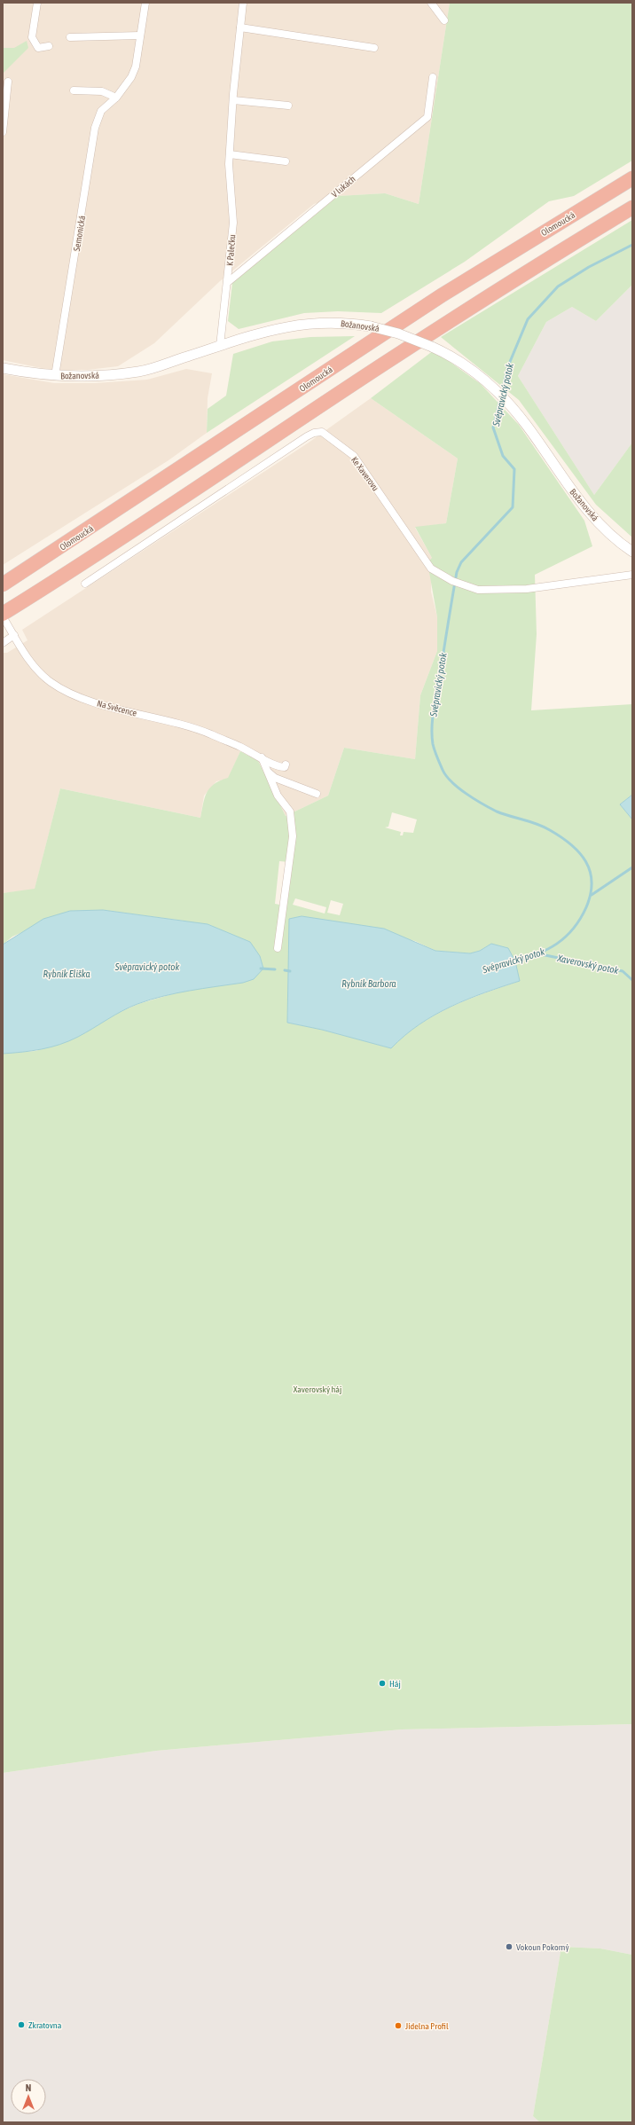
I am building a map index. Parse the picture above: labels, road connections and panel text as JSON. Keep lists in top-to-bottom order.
{
  "streets": {
    "highway": ["Olomoucká"],
    "street": [
      "V lukách",
      "Semonická",
      "K Palečku",
      "Božanovská",
      "Ke Xaverovu",
      "Na Svěcence"
    ]
  },
  "crossings": [
    ["V lukách", "K Palečku"],
    ["Semonická", "Božanovská"],
    ["K Palečku", "Božanovská"]
  ],
  "water": [
    "Svépravický potok",
    "Xaverovský potok",
    "Rybník Eliška",
    "Rybník Barbora"
  ],
  "parks": ["Xaverovský háj"],
  "places": [
    "Háj",
    "Vokoun Pokorný",
    "Zkratovna",
    "Jídelna Profil"
  ],
  "north": "top"
}
